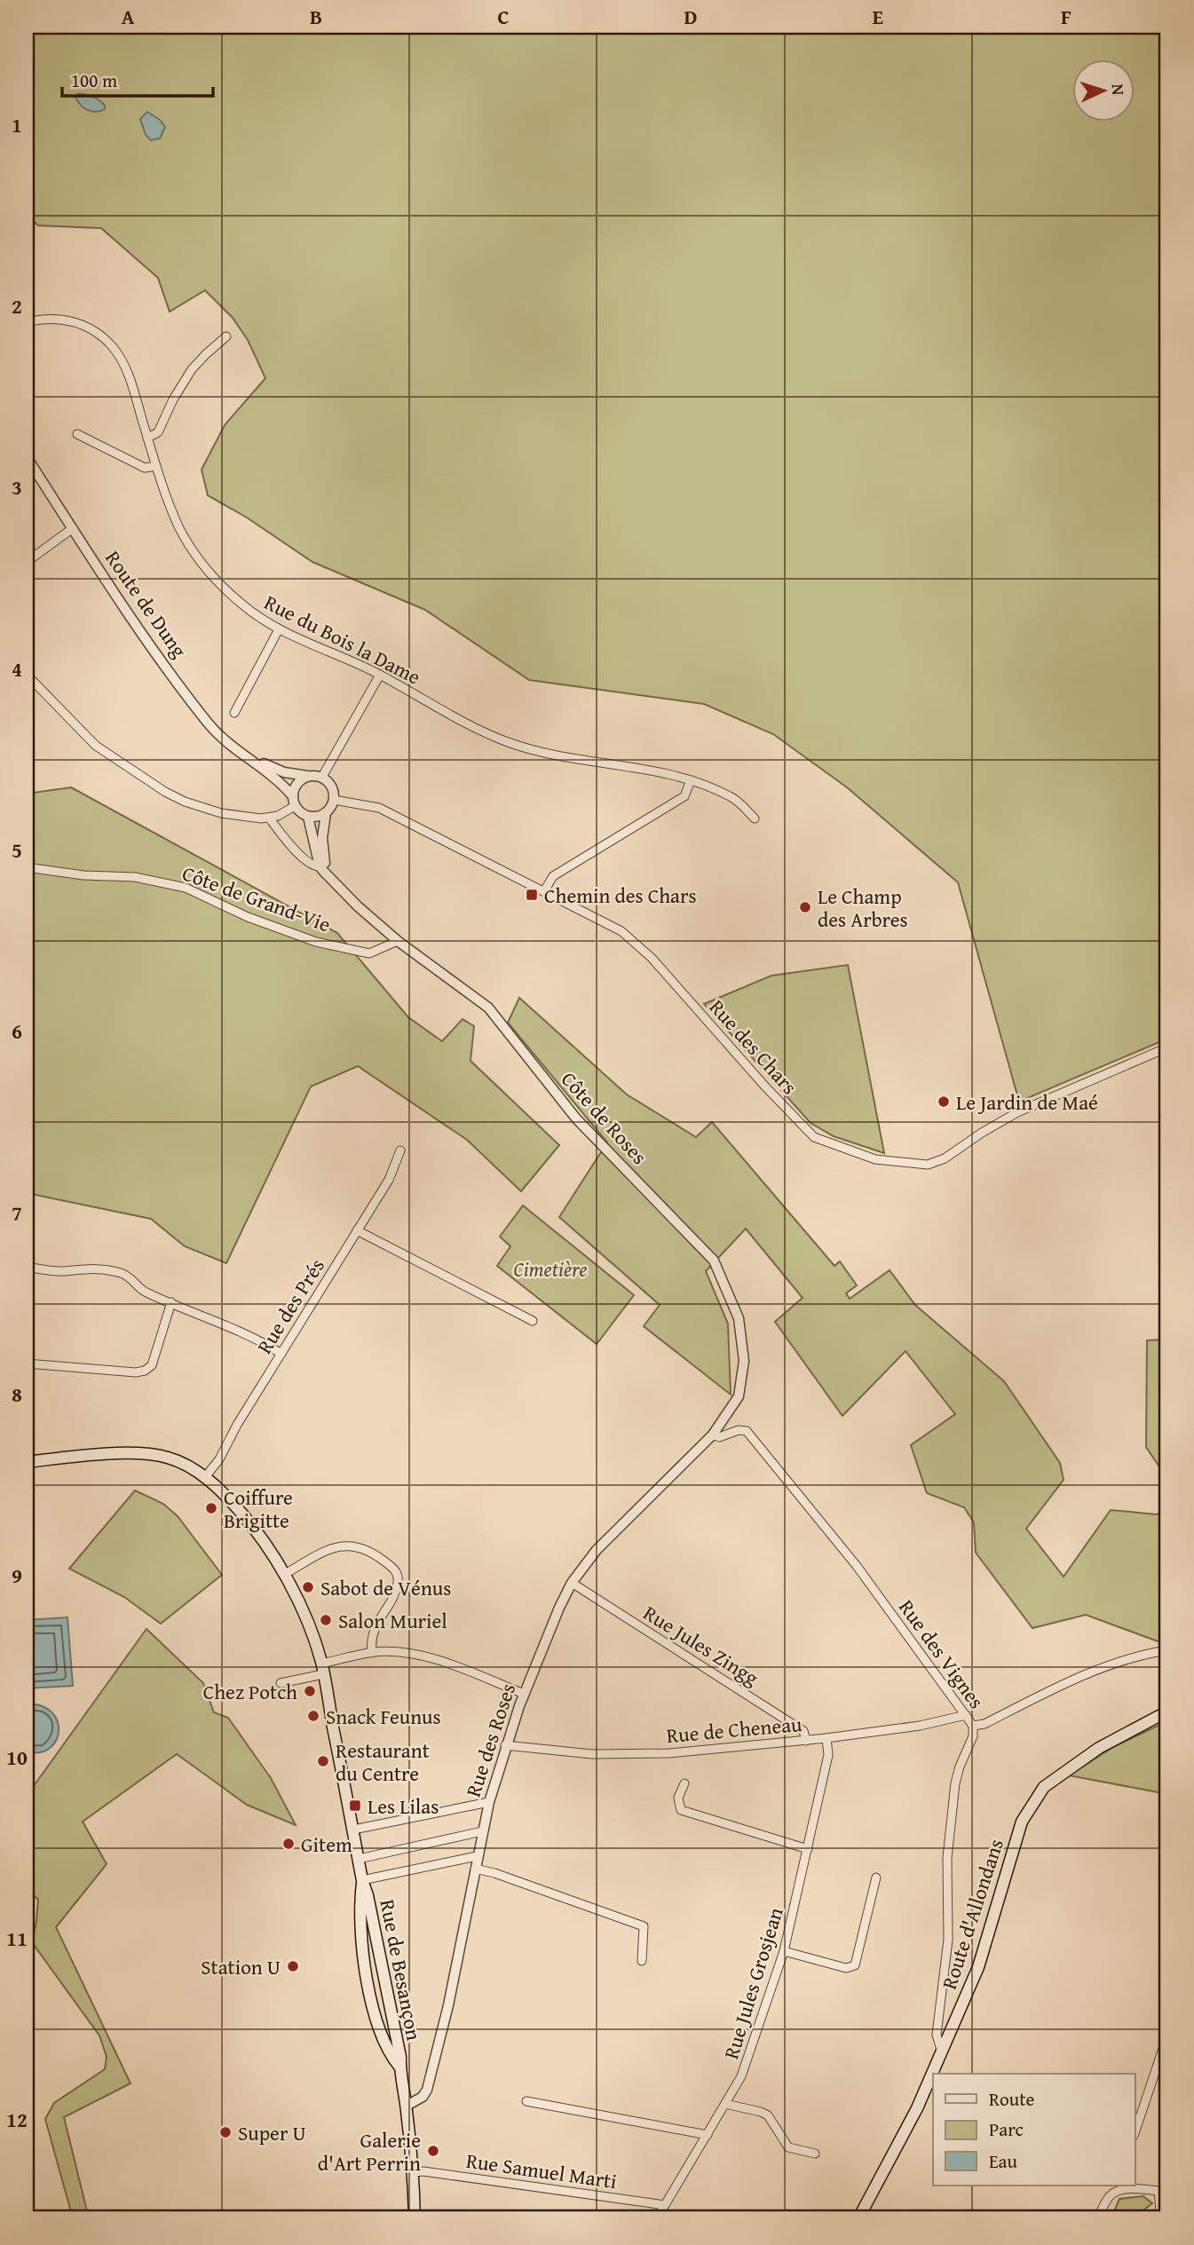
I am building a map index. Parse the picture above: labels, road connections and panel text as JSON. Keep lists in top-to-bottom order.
{
  "streets": {
    "main road": ["Route d'Allondans", "Rue de Besançon"],
    "street": [
      "Route de Dung",
      "Rue du Bois la Dame",
      "Côte de Grand-Vie",
      "Rue des Chars",
      "Côte de Roses",
      "Rue des Prés",
      "Rue Jules Zingg",
      "Rue des Vignes",
      "Rue de Cheneau",
      "Rue des Roses",
      "Rue Jules Grosjean",
      "Rue Samuel Marti"
    ]
  },
  "crossings": [
    ["Route de Dung", "Rue des Chars"],
    ["Route de Dung", "Côte de Roses"],
    ["Côte de Grand-Vie", "Côte de Roses"],
    ["Rue des Chars", "Côte de Roses"],
    ["Côte de Roses", "Rue des Vignes"],
    ["Côte de Roses", "Rue des Roses"],
    ["Rue des Prés", "Rue de Besançon"],
    ["Rue Jules Zingg", "Rue de Cheneau"],
    ["Rue Jules Zingg", "Rue des Roses"],
    ["Rue des Vignes", "Rue de Cheneau"],
    ["Rue des Vignes", "Rue des Roses"],
    ["Rue des Vignes", "Route d'Allondans"],
    ["Rue de Cheneau", "Rue des Roses"],
    ["Rue de Cheneau", "Rue Jules Grosjean"],
    ["Rue des Roses", "Rue de Besançon"],
    ["Rue de Besançon", "Rue Samuel Marti"],
    ["Rue Jules Grosjean", "Rue Samuel Marti"]
  ],
  "parks": ["Cimetière"],
  "places": {
    "transit": ["Chemin des Chars", "Les Lilas"],
    "other": [
      "Le Champ des Arbres",
      "Le Jardin de Maé",
      "Coiffure Brigitte",
      "Sabot de Vénus",
      "Salon Muriel",
      "Chez Potch",
      "Snack Feunus",
      "Restaurant du Centre",
      "Gitem",
      "Station U",
      "Super U",
      "Galerie d'Art Perrin"
    ]
  },
  "legend": ["Route", "Parc", "Eau"],
  "scale_bar": "100 m",
  "north": "right",
  "grid": {
    "columns": [
      "A",
      "B",
      "C",
      "D",
      "E",
      "F"
    ],
    "rows": [
      "1",
      "2",
      "3",
      "4",
      "5",
      "6",
      "7",
      "8",
      "9",
      "10",
      "11",
      "12"
    ]
  }
}
